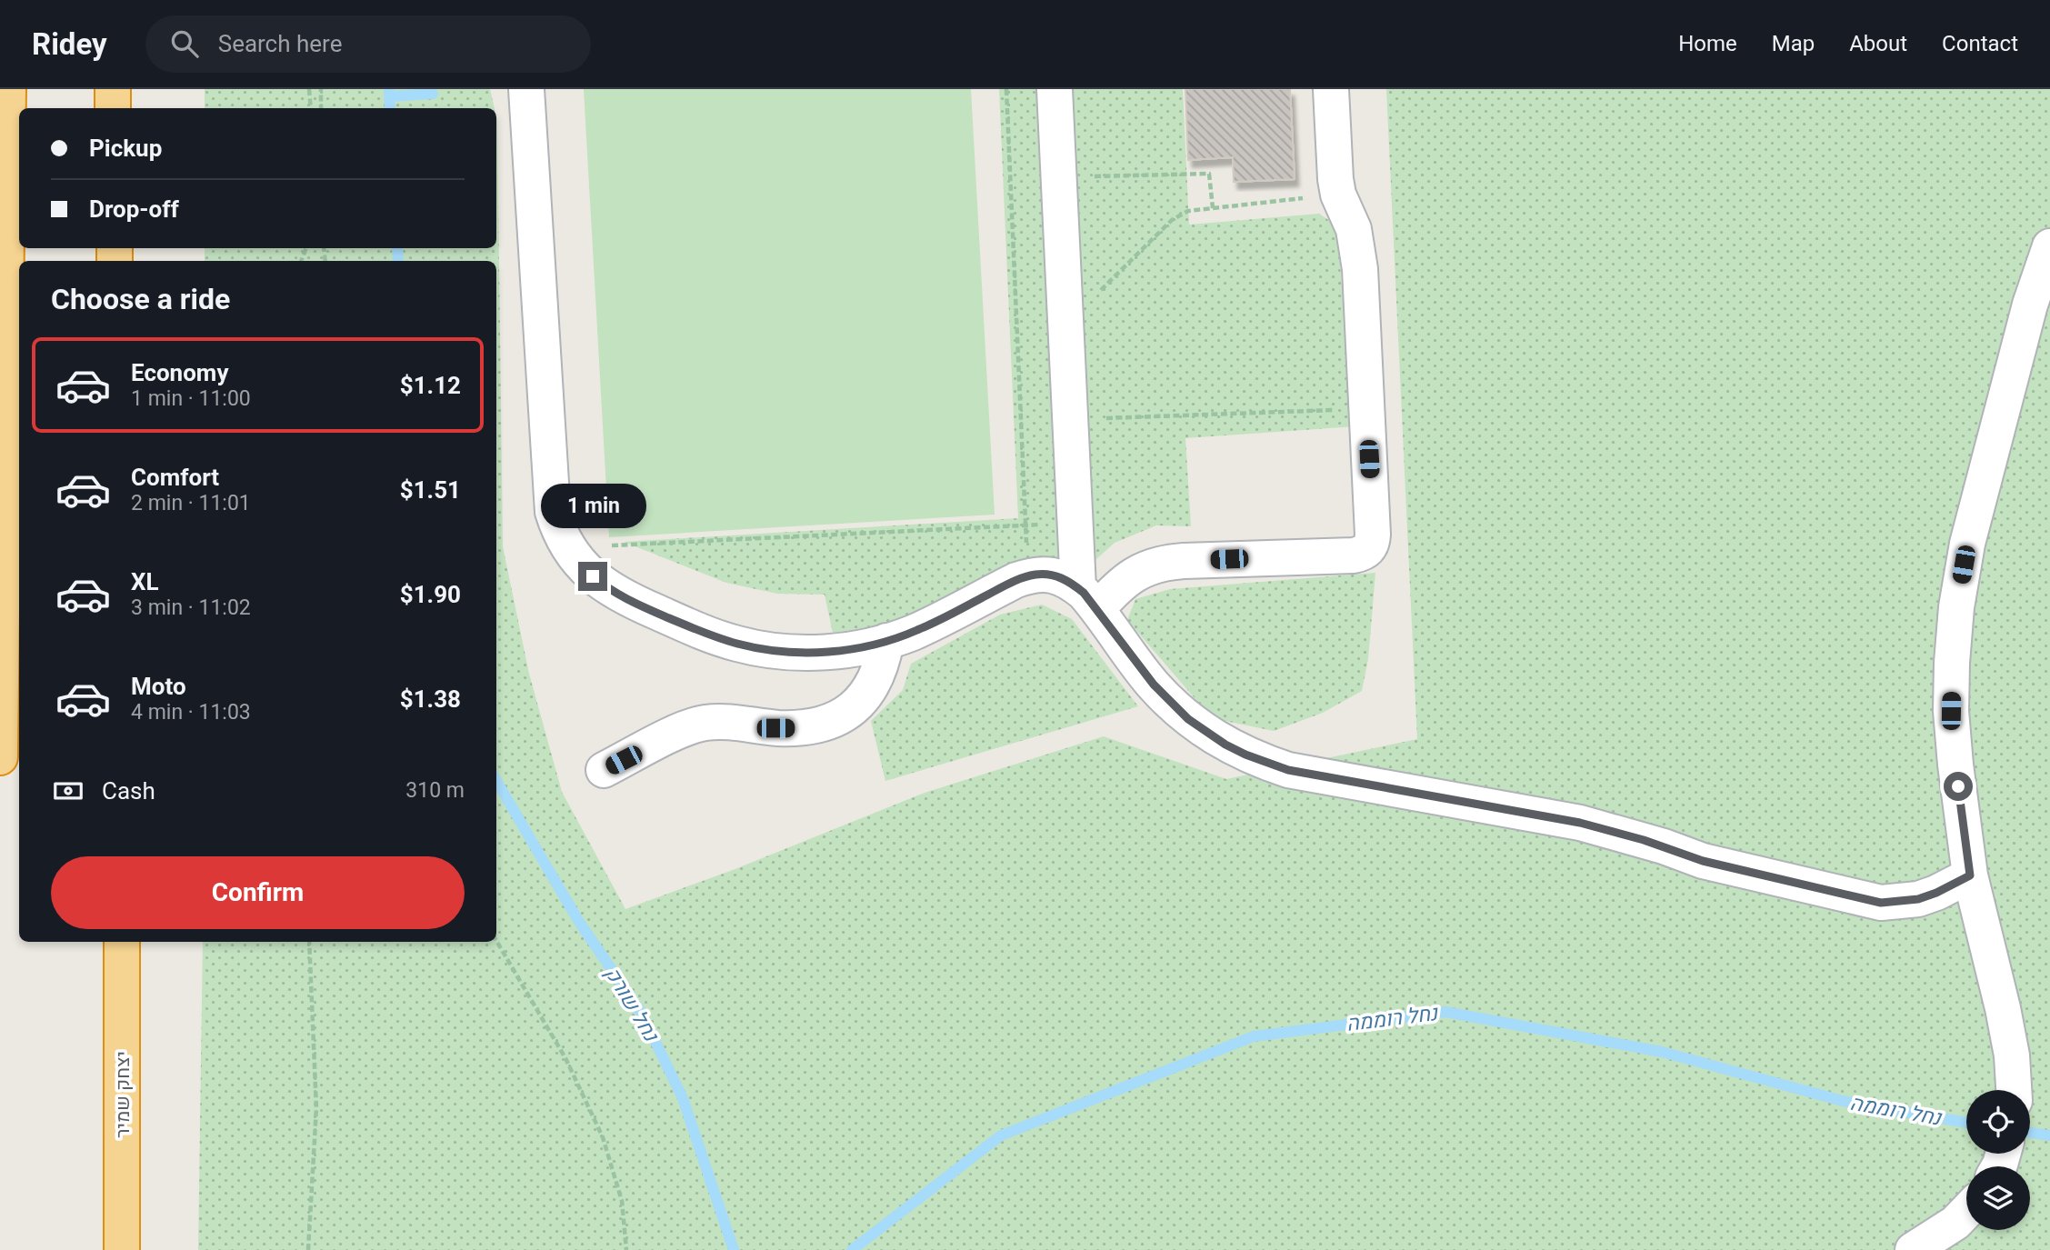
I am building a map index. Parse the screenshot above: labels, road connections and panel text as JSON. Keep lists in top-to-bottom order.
{
  "streets": {
    "highway": ["יצחק שמיר"]
  },
  "water": ["נחל שורק", "נחל רוממה"],
  "page": {
    "header": "Ridey",
    "search": "Search here",
    "nav": [
      "Home",
      "Map",
      "About",
      "Contact"
    ],
    "banner": ["Pickup", "Drop-off"],
    "heading": "Choose a ride",
    "list": [
      {
        "name": "Economy",
        "note": "1 min · 11:00",
        "value": "$1.12"
      },
      {
        "name": "Comfort",
        "note": "2 min · 11:01",
        "value": "$1.51"
      },
      {
        "name": "XL",
        "note": "3 min · 11:02",
        "value": "$1.90"
      },
      {
        "name": "Moto",
        "note": "4 min · 11:03",
        "value": "$1.38"
      }
    ],
    "bubble": "1 min",
    "pay": ["Cash", "310 m"],
    "buttons": "Confirm"
  }
}
